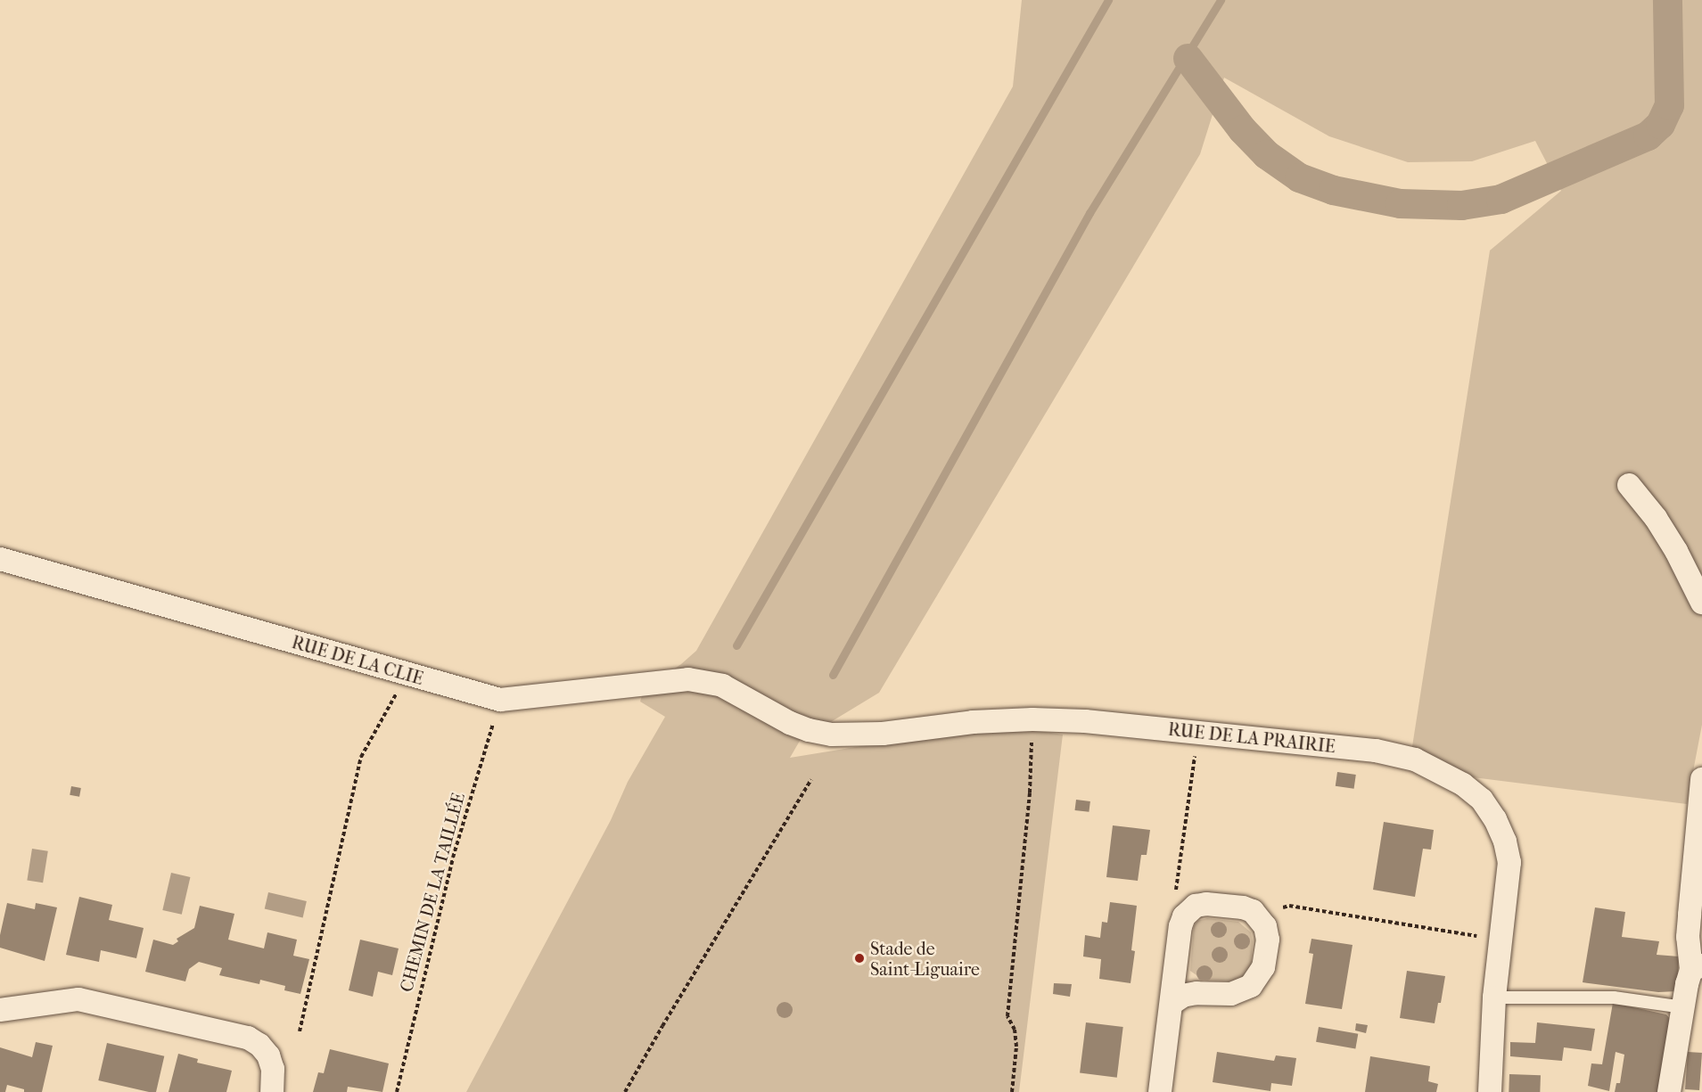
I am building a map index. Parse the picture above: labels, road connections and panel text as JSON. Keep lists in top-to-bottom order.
{
  "streets": {
    "street": ["RUE DE LA CLIE", "RUE DE LA PRAIRIE"],
    "path": ["CHEMIN DE LA TAILLÉE"]
  },
  "crossings": [
    ["RUE DE LA CLIE", "RUE DE LA PRAIRIE"],
    ["RUE DE LA CLIE", "CHEMIN DE LA TAILLÉE"]
  ],
  "places": ["Stade de Saint-Liguaire"]
}
